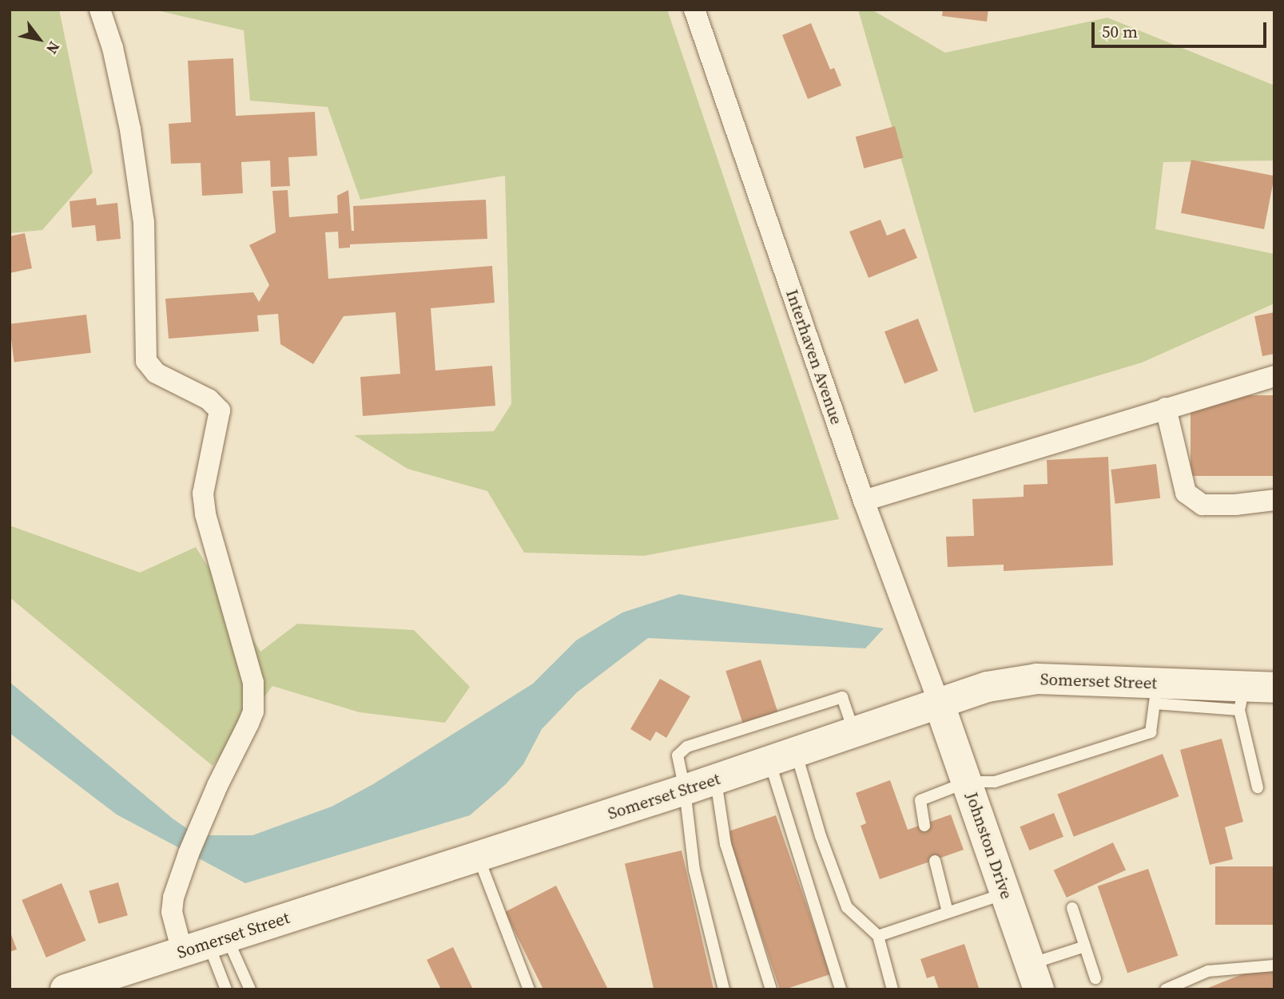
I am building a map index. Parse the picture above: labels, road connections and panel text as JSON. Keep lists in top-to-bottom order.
{
  "streets": {
    "main road": ["Somerset Street", "Johnston Drive"],
    "street": ["Interhaven Avenue"]
  },
  "crossings": [
    ["Interhaven Avenue", "Somerset Street"],
    ["Interhaven Avenue", "Johnston Drive"],
    ["Somerset Street", "Johnston Drive"]
  ],
  "scale_bar": "50 m",
  "north": "bottom right"
}
